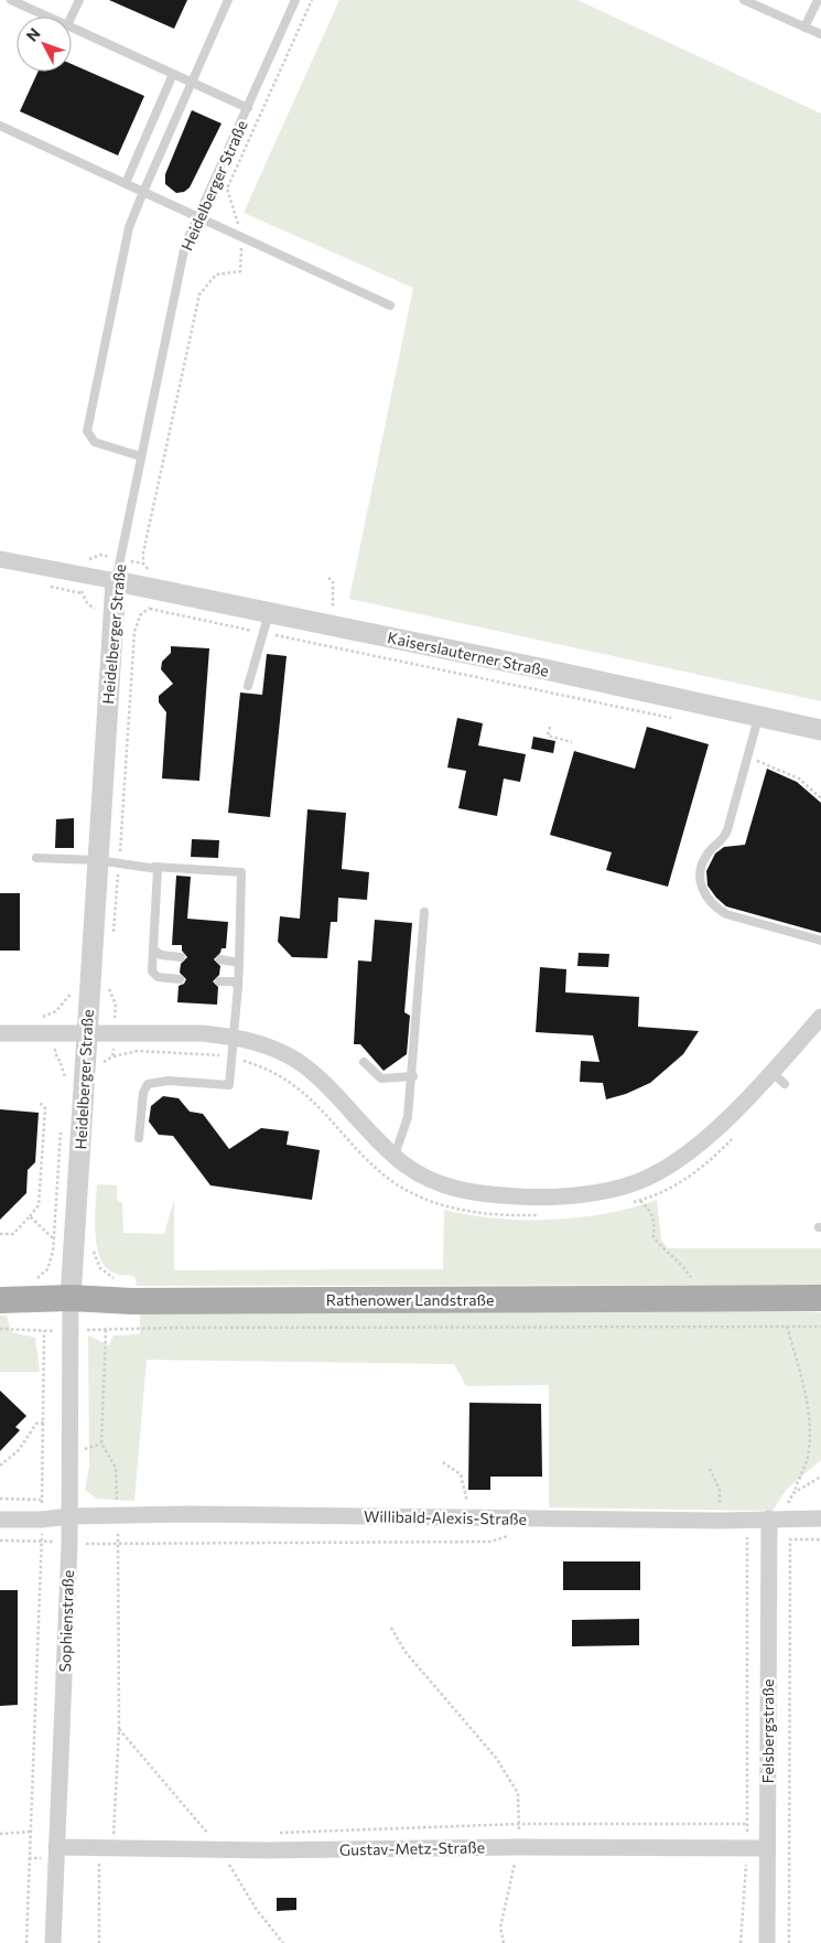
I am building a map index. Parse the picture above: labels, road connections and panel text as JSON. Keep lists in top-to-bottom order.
{
  "streets": {
    "main road": ["Rathenower Landstraße"],
    "street": [
      "Heidelberger Straße",
      "Kaiserslauterner Straße",
      "Willibald-Alexis-Straße",
      "Sophienstraße",
      "Felsbergstraße",
      "Gustav-Metz-Straße"
    ]
  },
  "crossings": [
    ["Heidelberger Straße", "Kaiserslauterner Straße"],
    ["Heidelberger Straße", "Rathenower Landstraße"],
    ["Heidelberger Straße", "Sophienstraße"],
    ["Rathenower Landstraße", "Sophienstraße"],
    ["Willibald-Alexis-Straße", "Sophienstraße"],
    ["Willibald-Alexis-Straße", "Felsbergstraße"],
    ["Sophienstraße", "Gustav-Metz-Straße"],
    ["Felsbergstraße", "Gustav-Metz-Straße"]
  ],
  "north": "top left"
}
